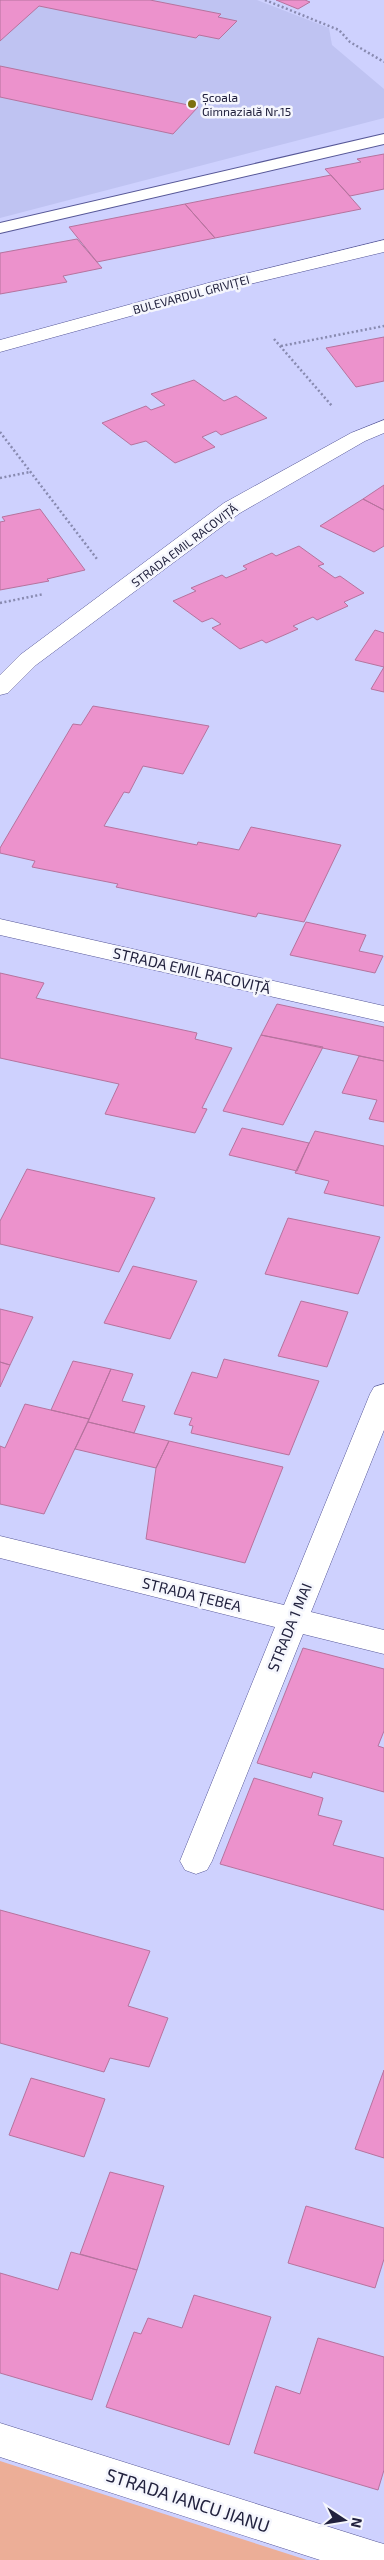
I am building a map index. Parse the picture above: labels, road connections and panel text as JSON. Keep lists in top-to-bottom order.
{
  "streets": {
    "street": [
      "BULEVARDUL GRIVIȚEI",
      "STRADA EMIL RACOVIȚĂ",
      "STRADA ȚEBEA",
      "STRADA 1 MAI",
      "STRADA IANCU JIANU"
    ]
  },
  "crossings": [
    ["STRADA ȚEBEA", "STRADA 1 MAI"]
  ],
  "places": ["Școala Gimnazială Nr.15"],
  "north": "right"
}
